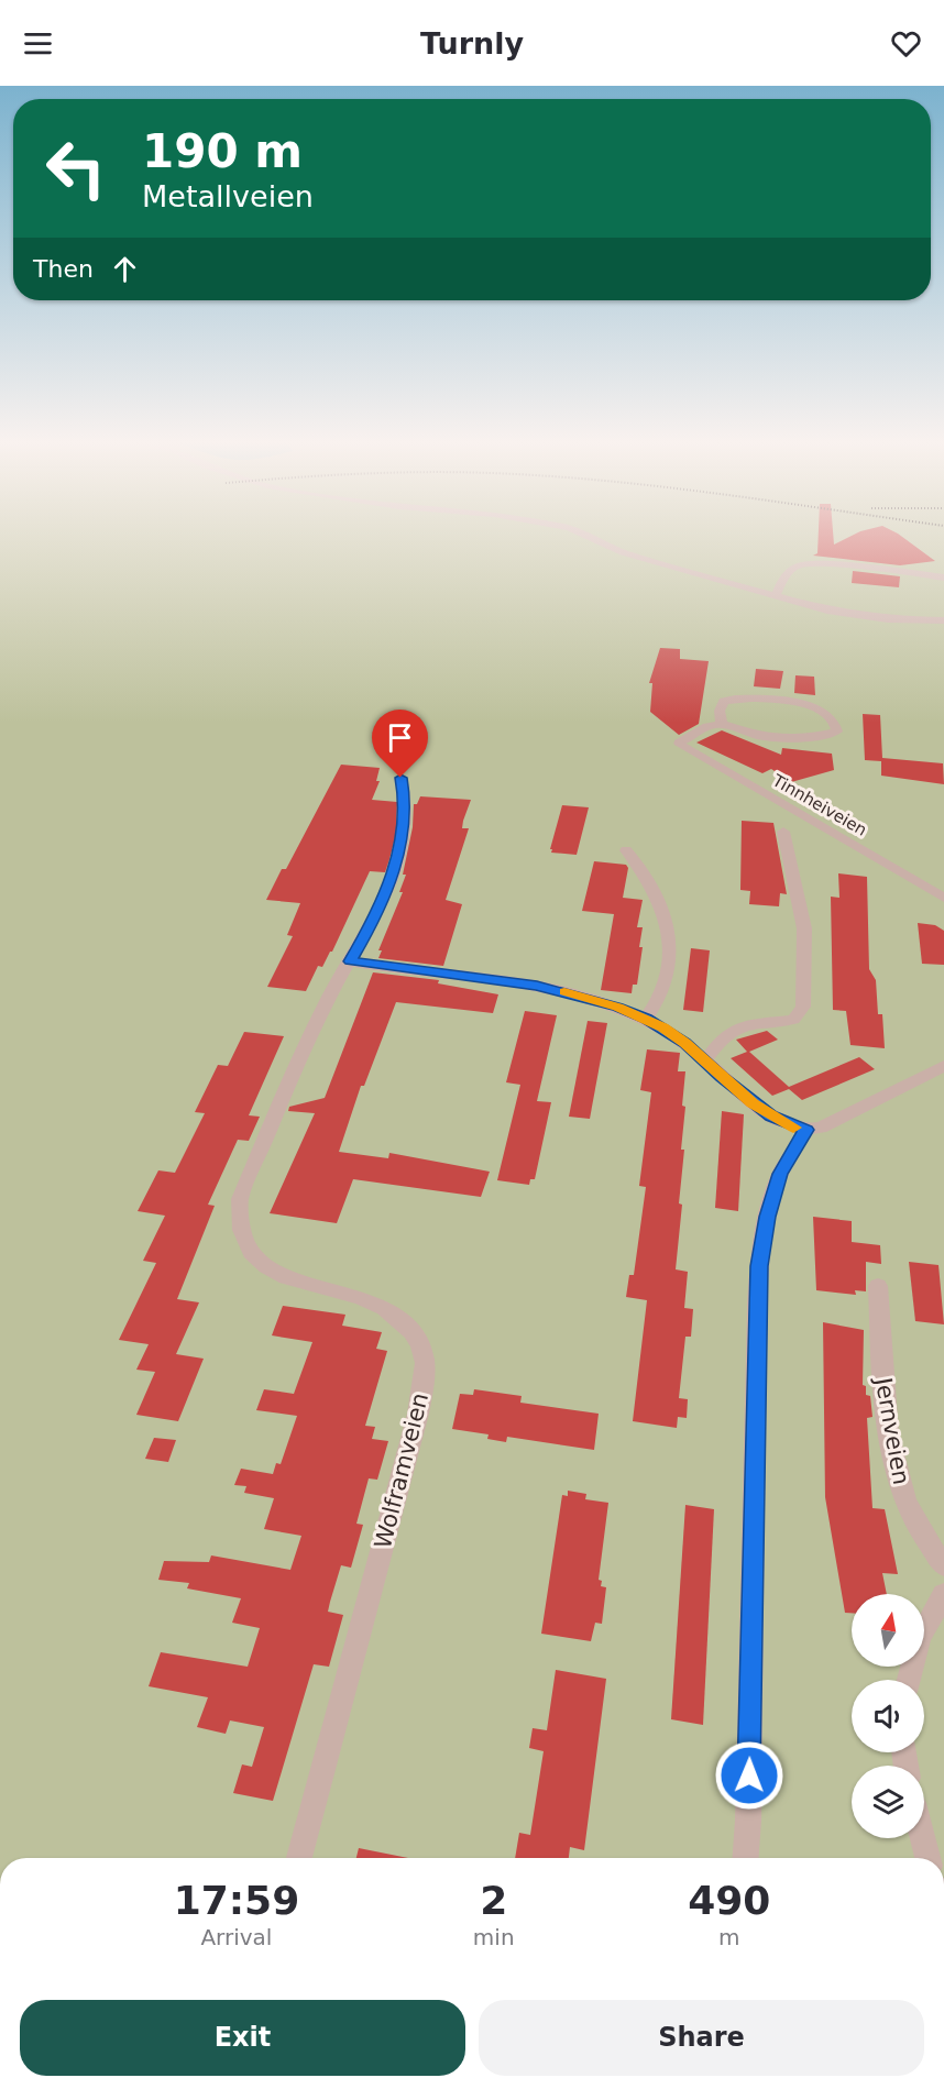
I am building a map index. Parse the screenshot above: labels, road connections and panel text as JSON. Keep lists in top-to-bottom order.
{
  "streets": {
    "street": ["Tinnheiveien", "Jernveien", "Wolframveien"]
  },
  "north": "top",
  "page": {
    "header": "Turnly",
    "turn": ["190 m", "Metallveien"],
    "then": "Then",
    "eta": [
      "17:59",
      "Arrival",
      "2",
      "min",
      "490",
      "m"
    ],
    "buttons": ["Exit", "Share"]
  }
}
